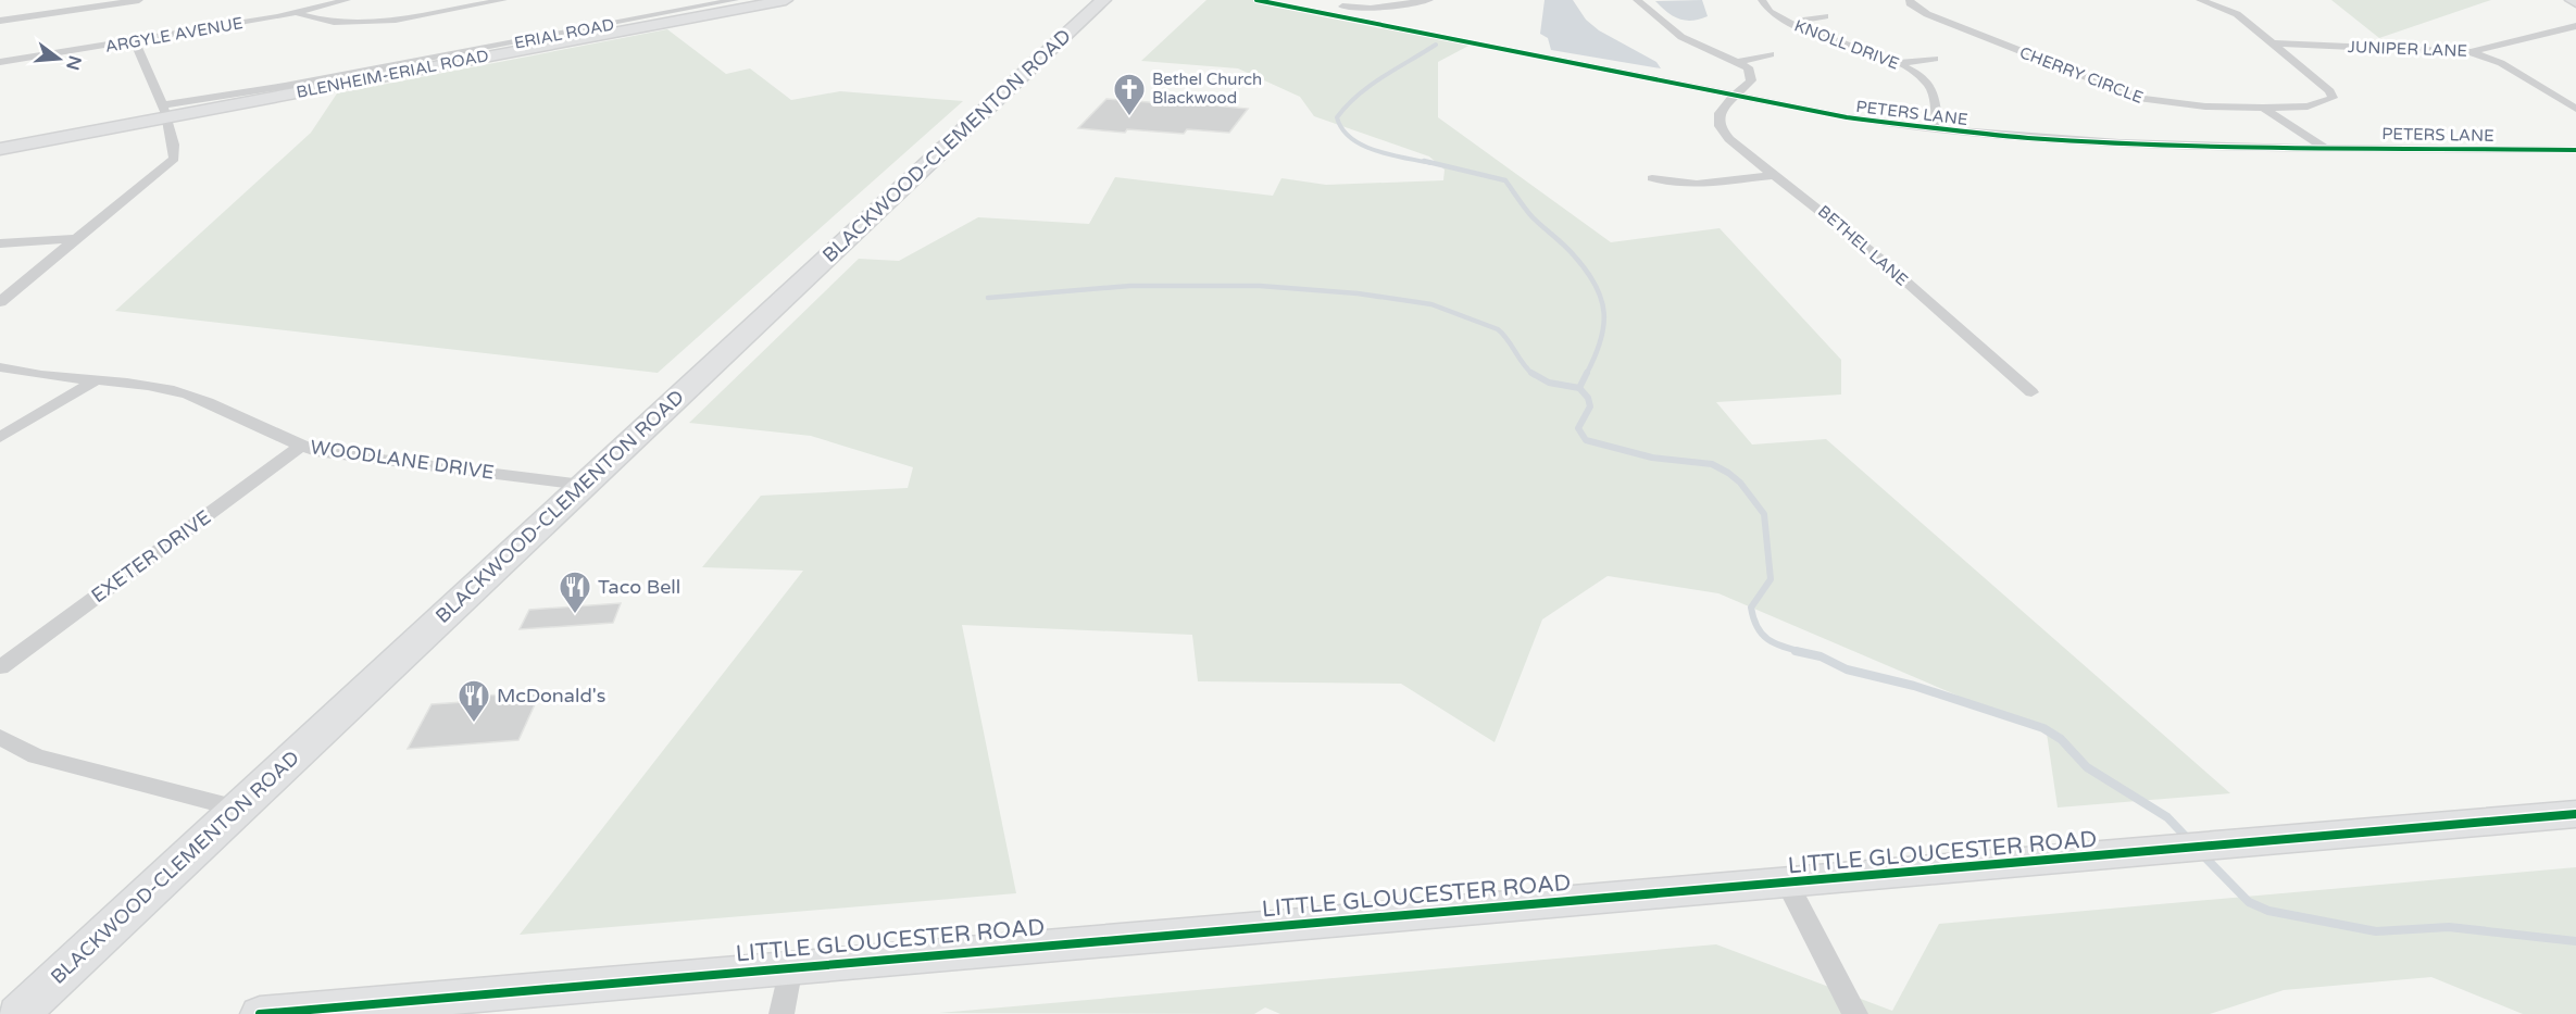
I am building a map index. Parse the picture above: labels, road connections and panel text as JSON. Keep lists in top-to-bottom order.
{
  "streets": {
    "main road": ["BLACKWOOD-CLEMENTON ROAD"],
    "street": [
      "ERIAL ROAD",
      "ARGYLE AVENUE",
      "KNOLL DRIVE",
      "JUNIPER LANE",
      "BLENHEIM-ERIAL ROAD",
      "CHERRY CIRCLE",
      "PETERS LANE",
      "BETHEL LANE",
      "WOODLANE DRIVE",
      "EXETER DRIVE",
      "LITTLE GLOUCESTER ROAD"
    ]
  },
  "crossings": [
    ["ERIAL ROAD", "BLENHEIM-ERIAL ROAD"],
    ["KNOLL DRIVE", "PETERS LANE"],
    ["JUNIPER LANE", "CHERRY CIRCLE"],
    ["PETERS LANE", "BETHEL LANE"],
    ["BLACKWOOD-CLEMENTON ROAD", "WOODLANE DRIVE"],
    ["WOODLANE DRIVE", "EXETER DRIVE"]
  ],
  "places": {
    "church": ["Bethel Church Blackwood"],
    "restaurant": ["Taco Bell", "McDonald's"]
  },
  "north": "right"
}
